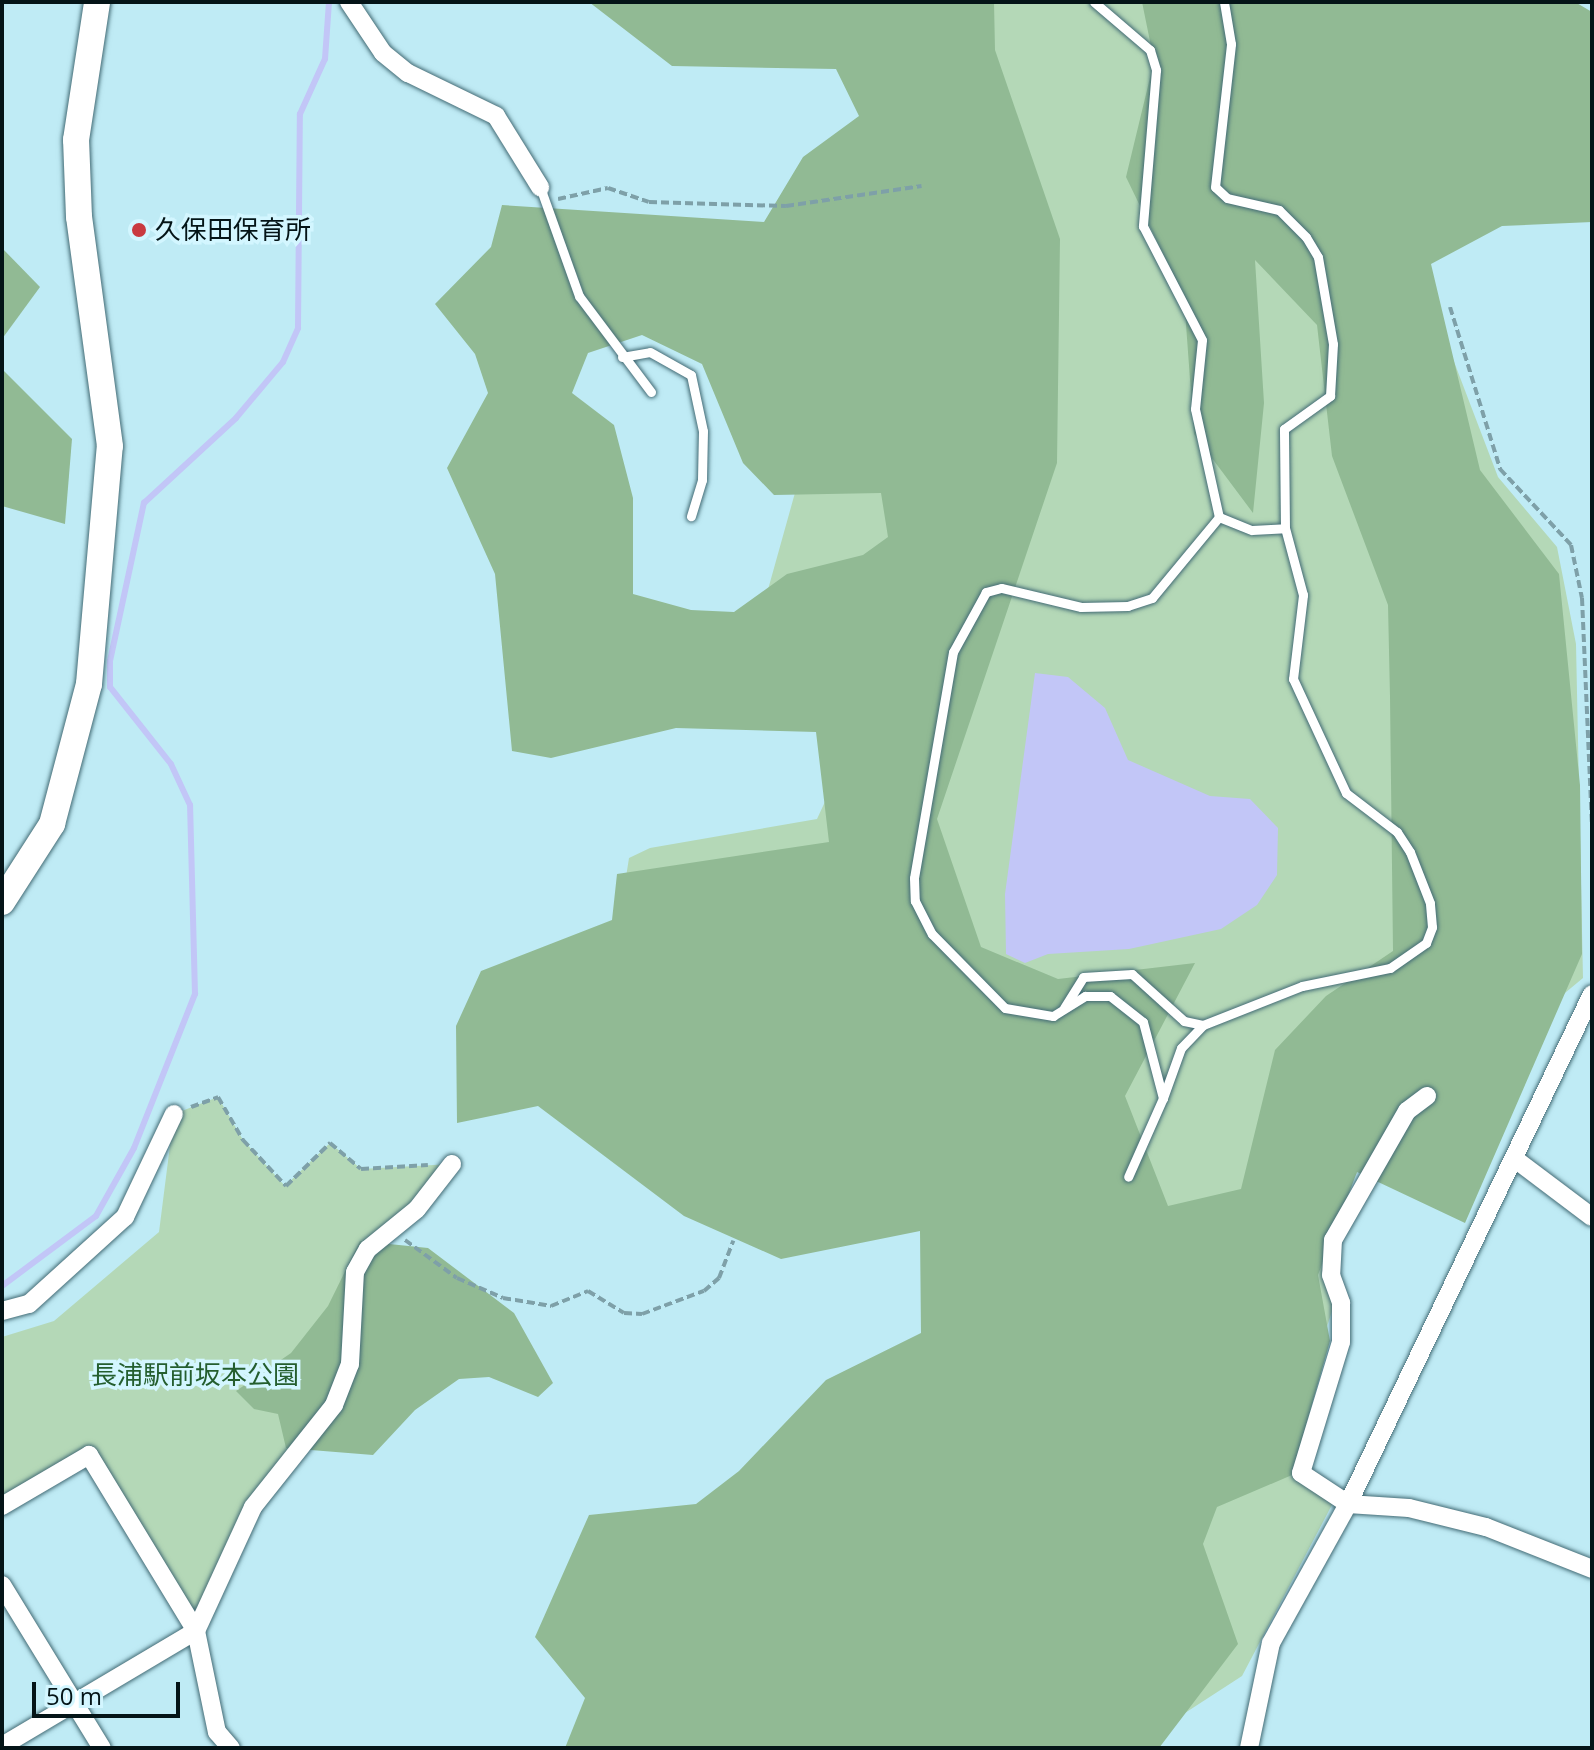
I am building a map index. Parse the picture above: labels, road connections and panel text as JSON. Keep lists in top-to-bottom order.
{
  "parks": ["長浦駅前坂本公園"],
  "places": ["久保田保育所"],
  "scale_bar": "50 m"
}
